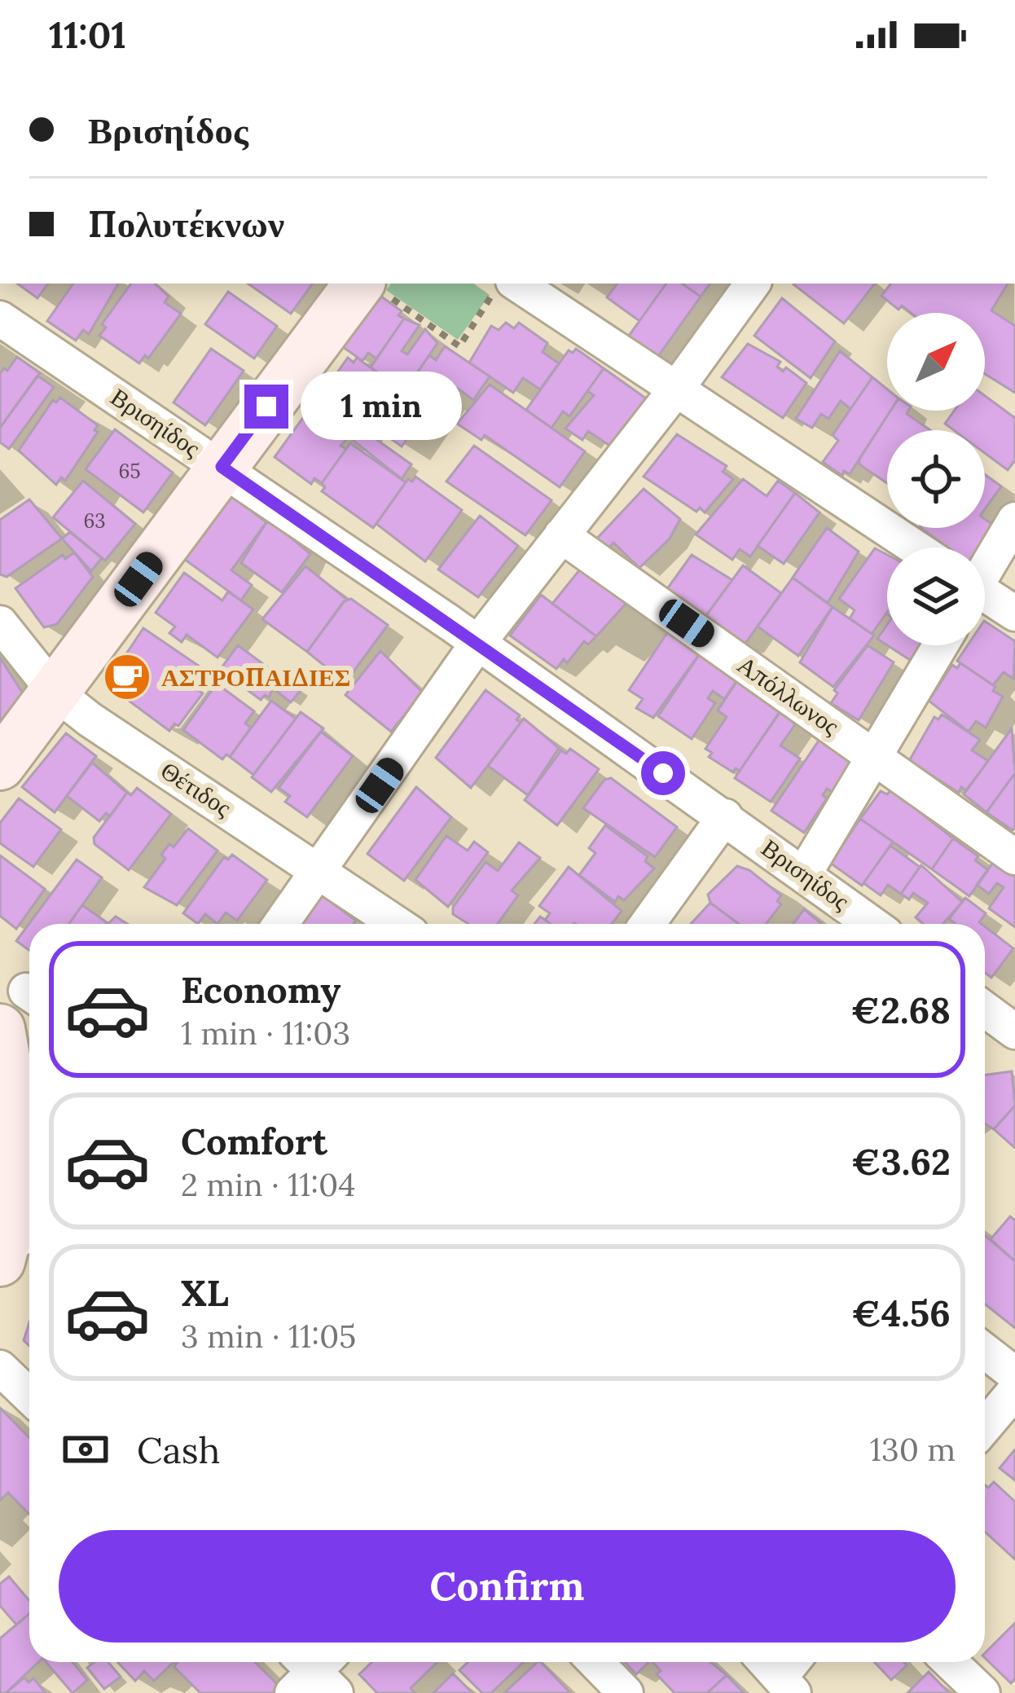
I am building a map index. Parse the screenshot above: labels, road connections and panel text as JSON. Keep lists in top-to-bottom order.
{
  "streets": {
    "street": ["Βρισηίδος", "Απόλλωνος", "Θέτιδος"]
  },
  "places": {
    "cafe": ["ΑΣΤΡΟΠΑΙΔΙΕΣ"]
  },
  "house_numbers": ["65", "63"],
  "north": "top right",
  "page": {
    "status": "11:01",
    "banner": ["Βρισηίδος", "Πολυτέκνων"],
    "bubble": "1 min",
    "list": [
      {
        "name": "Economy",
        "note": "1 min · 11:03",
        "value": "€2.68"
      },
      {
        "name": "Comfort",
        "note": "2 min · 11:04",
        "value": "€3.62"
      },
      {
        "name": "XL",
        "note": "3 min · 11:05",
        "value": "€4.56"
      }
    ],
    "pay": ["Cash", "130 m"],
    "buttons": "Confirm"
  }
}
